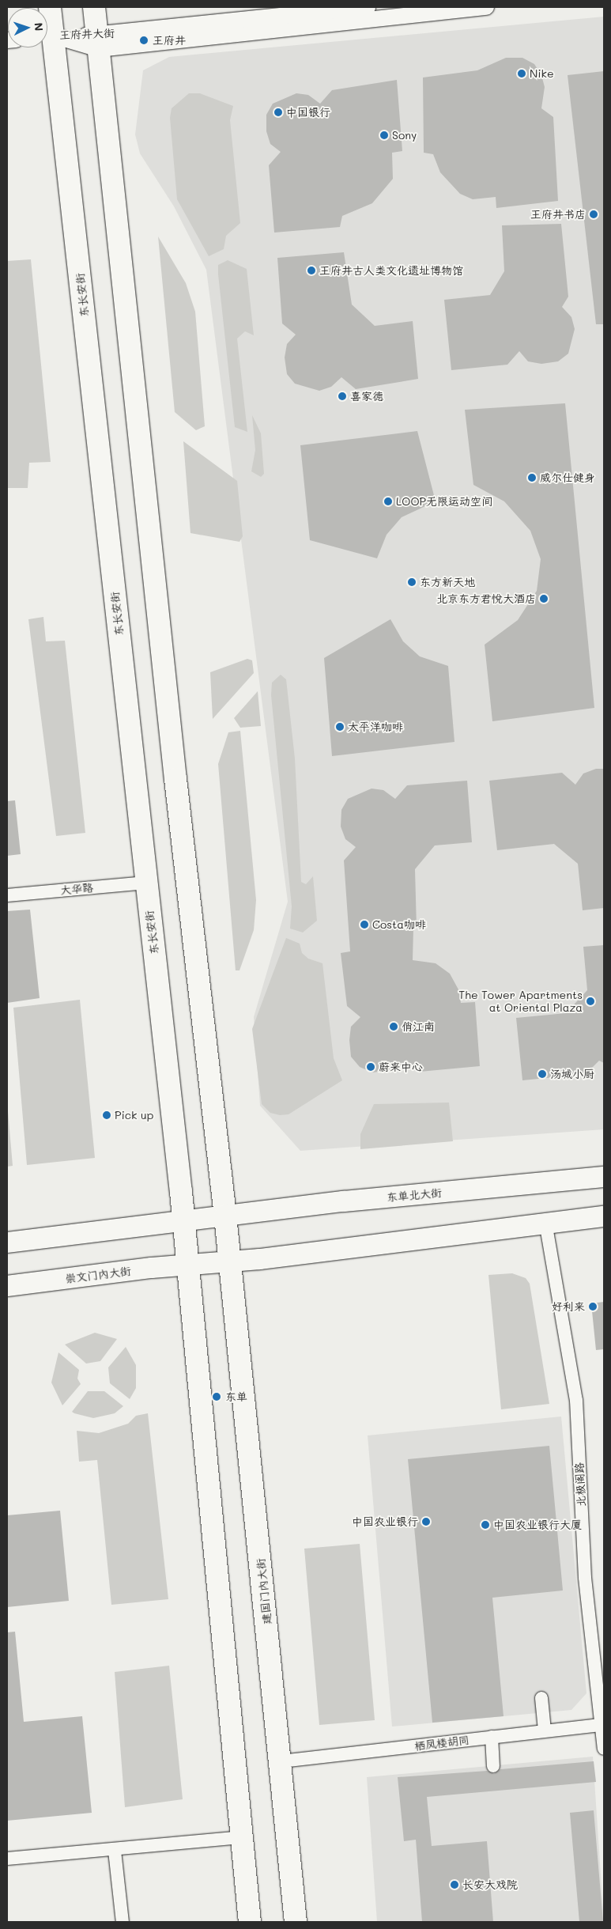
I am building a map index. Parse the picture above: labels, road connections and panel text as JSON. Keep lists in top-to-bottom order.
{
  "streets": {
    "highway": ["东长安街", "建国门内大街"],
    "main road": ["东单北大街", "崇文门内大街"],
    "street": [
      "王府井大街",
      "大华路",
      "北极阁路",
      "栖凤楼胡同"
    ]
  },
  "crossings": [
    ["东长安街", "大华路"],
    ["东长安街", "东单北大街"],
    ["东长安街", "崇文门内大街"],
    ["东单北大街", "建国门内大街"],
    ["崇文门内大街", "建国门内大街"],
    ["北极阁路", "栖凤楼胡同"],
    ["建国门内大街", "栖凤楼胡同"]
  ],
  "places": [
    "王府井",
    "Nike",
    "中国银行",
    "Sony",
    "王府井书店",
    "王府井古人类文化遗址博物馆",
    "喜家德",
    "威尔仕健身",
    "LOOP无限运动空间",
    "东方新天地",
    "北京东方君悦大酒店",
    "太平洋咖啡",
    "Costa咖啡",
    "The Tower Apartments at Oriental Plaza",
    "俏江南",
    "蔚来中心",
    "汤城小厨",
    "Pick up",
    "好利来",
    "东单",
    "中国农业银行",
    "中国农业银行大厦",
    "长安大戏院"
  ],
  "north": "right"
}
